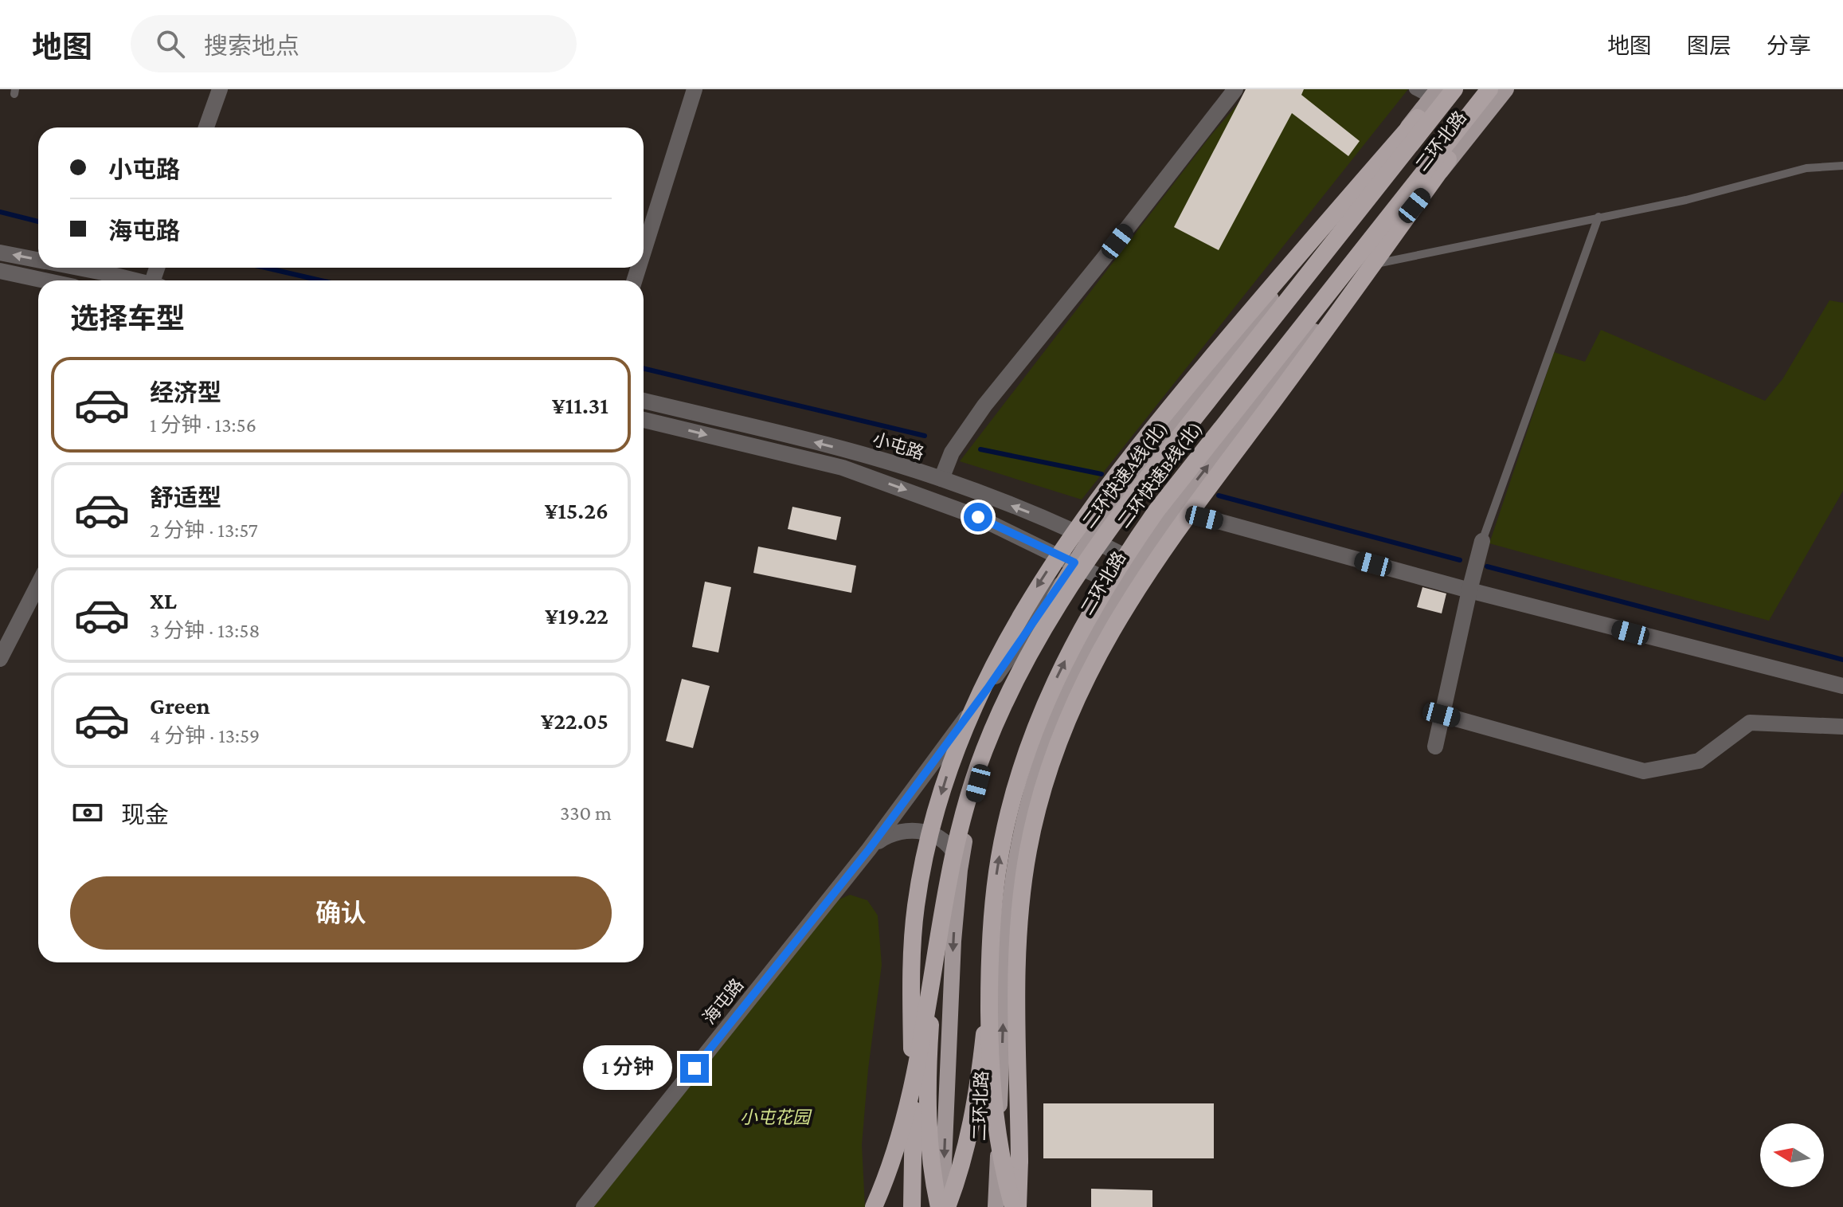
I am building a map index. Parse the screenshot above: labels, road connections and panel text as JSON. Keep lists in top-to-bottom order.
{
  "streets": {
    "highway": ["二环快速A线(北)", "二环快速B线(北)"],
    "main road": ["二环北路"],
    "street": ["小屯路", "海屯路"]
  },
  "crossings": [
    ["二环北路", "小屯路"],
    ["二环北路", "海屯路"]
  ],
  "parks": ["小屯花园"],
  "north": "left",
  "page": {
    "header": "地图",
    "search": "搜索地点",
    "nav": ["地图", "图层", "分享"],
    "banner": ["小屯路", "海屯路"],
    "heading": "选择车型",
    "list": [
      {
        "name": "经济型",
        "note": "1 分钟 · 13:56",
        "value": "¥11.31"
      },
      {
        "name": "舒适型",
        "note": "2 分钟 · 13:57",
        "value": "¥15.26"
      },
      {
        "name": "XL",
        "note": "3 分钟 · 13:58",
        "value": "¥19.22"
      },
      {
        "name": "Green",
        "note": "4 分钟 · 13:59",
        "value": "¥22.05"
      }
    ],
    "pay": ["现金", "330 m"],
    "buttons": "确认",
    "bubble": "1 分钟"
  }
}
